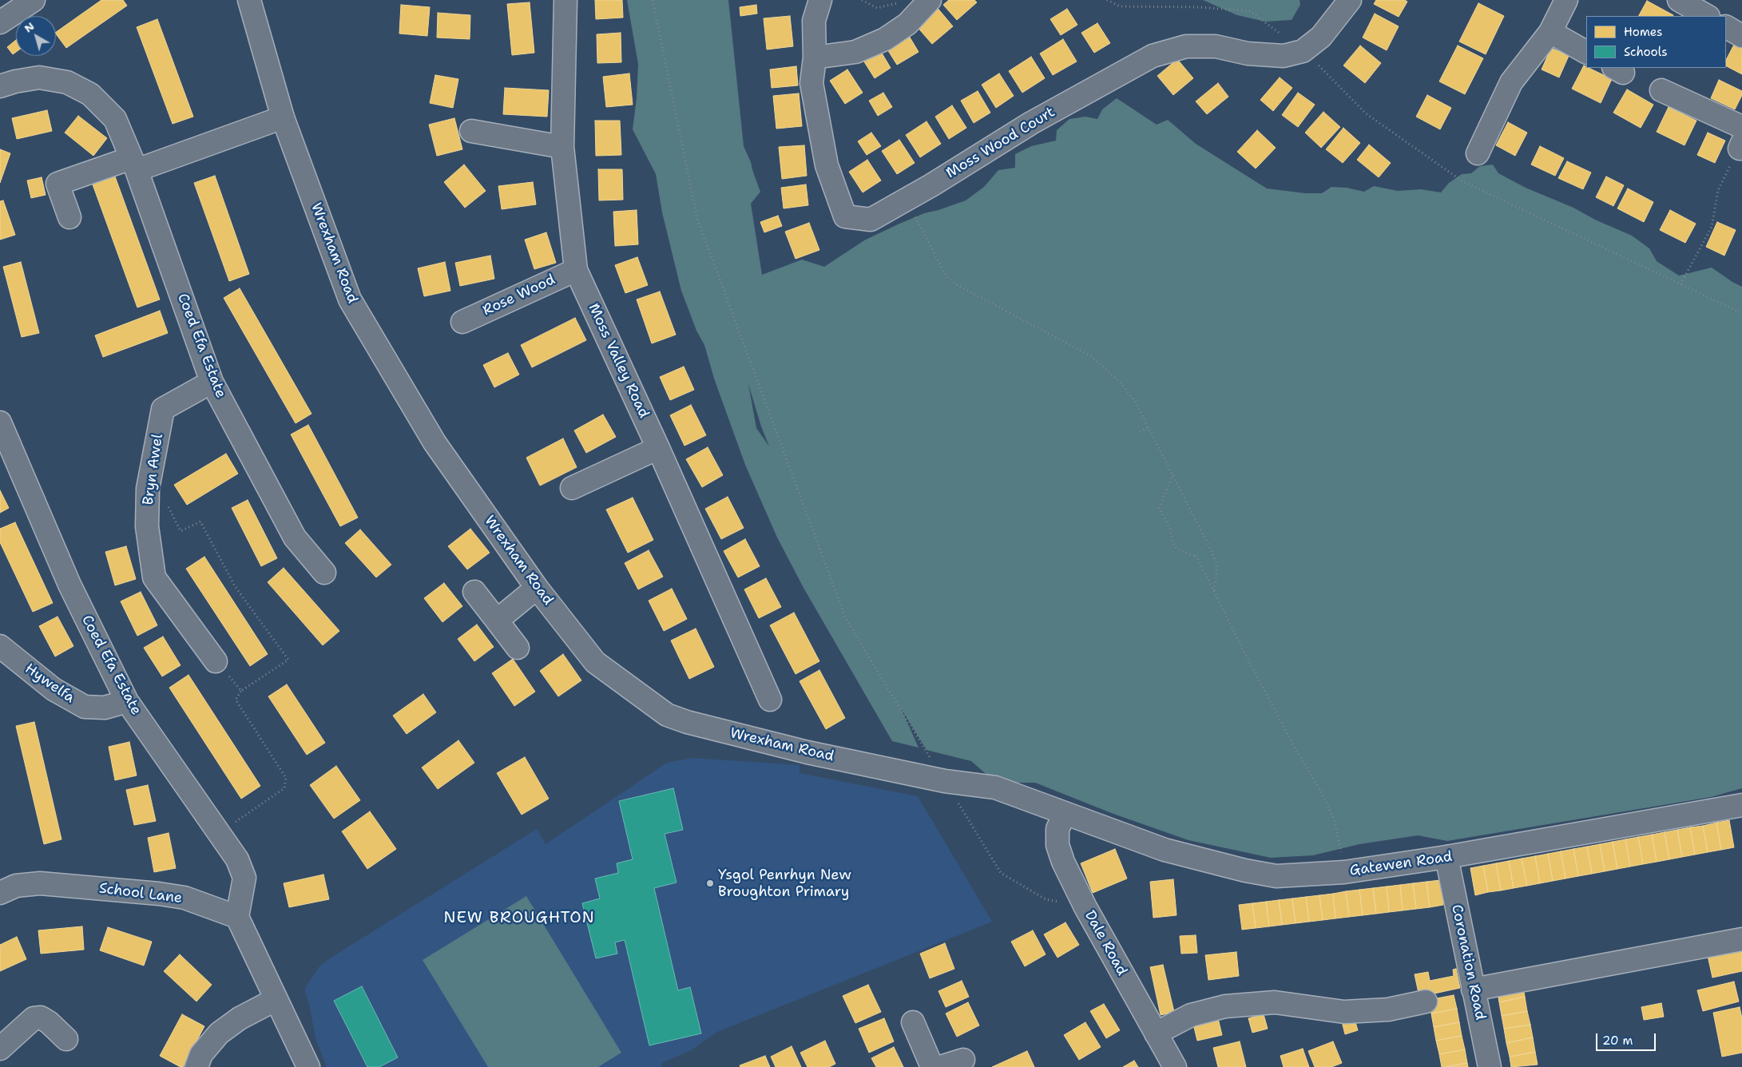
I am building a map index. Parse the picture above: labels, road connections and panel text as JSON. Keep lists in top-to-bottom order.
{
  "streets": {
    "street": [
      "Moss Wood Court",
      "Wrexham Road",
      "Rose Wood",
      "Coed Efa Estate",
      "Moss Valley Road",
      "Bryn Awel",
      "Hywelfa",
      "Gatewen Road",
      "School Lane",
      "Dale Road",
      "Coronation Road"
    ]
  },
  "crossings": [
    ["Wrexham Road", "Gatewen Road"],
    ["Wrexham Road", "Dale Road"],
    ["Rose Wood", "Moss Valley Road"],
    ["Coed Efa Estate", "Bryn Awel"],
    ["Coed Efa Estate", "Hywelfa"],
    ["Coed Efa Estate", "School Lane"],
    ["Gatewen Road", "Dale Road"],
    ["Gatewen Road", "Coronation Road"]
  ],
  "districts": ["NEW BROUGHTON"],
  "places": ["Ysgol Penrhyn New Broughton Primary"],
  "legend": ["Homes", "Schools"],
  "scale_bar": "20 m",
  "north": "top left"
}
